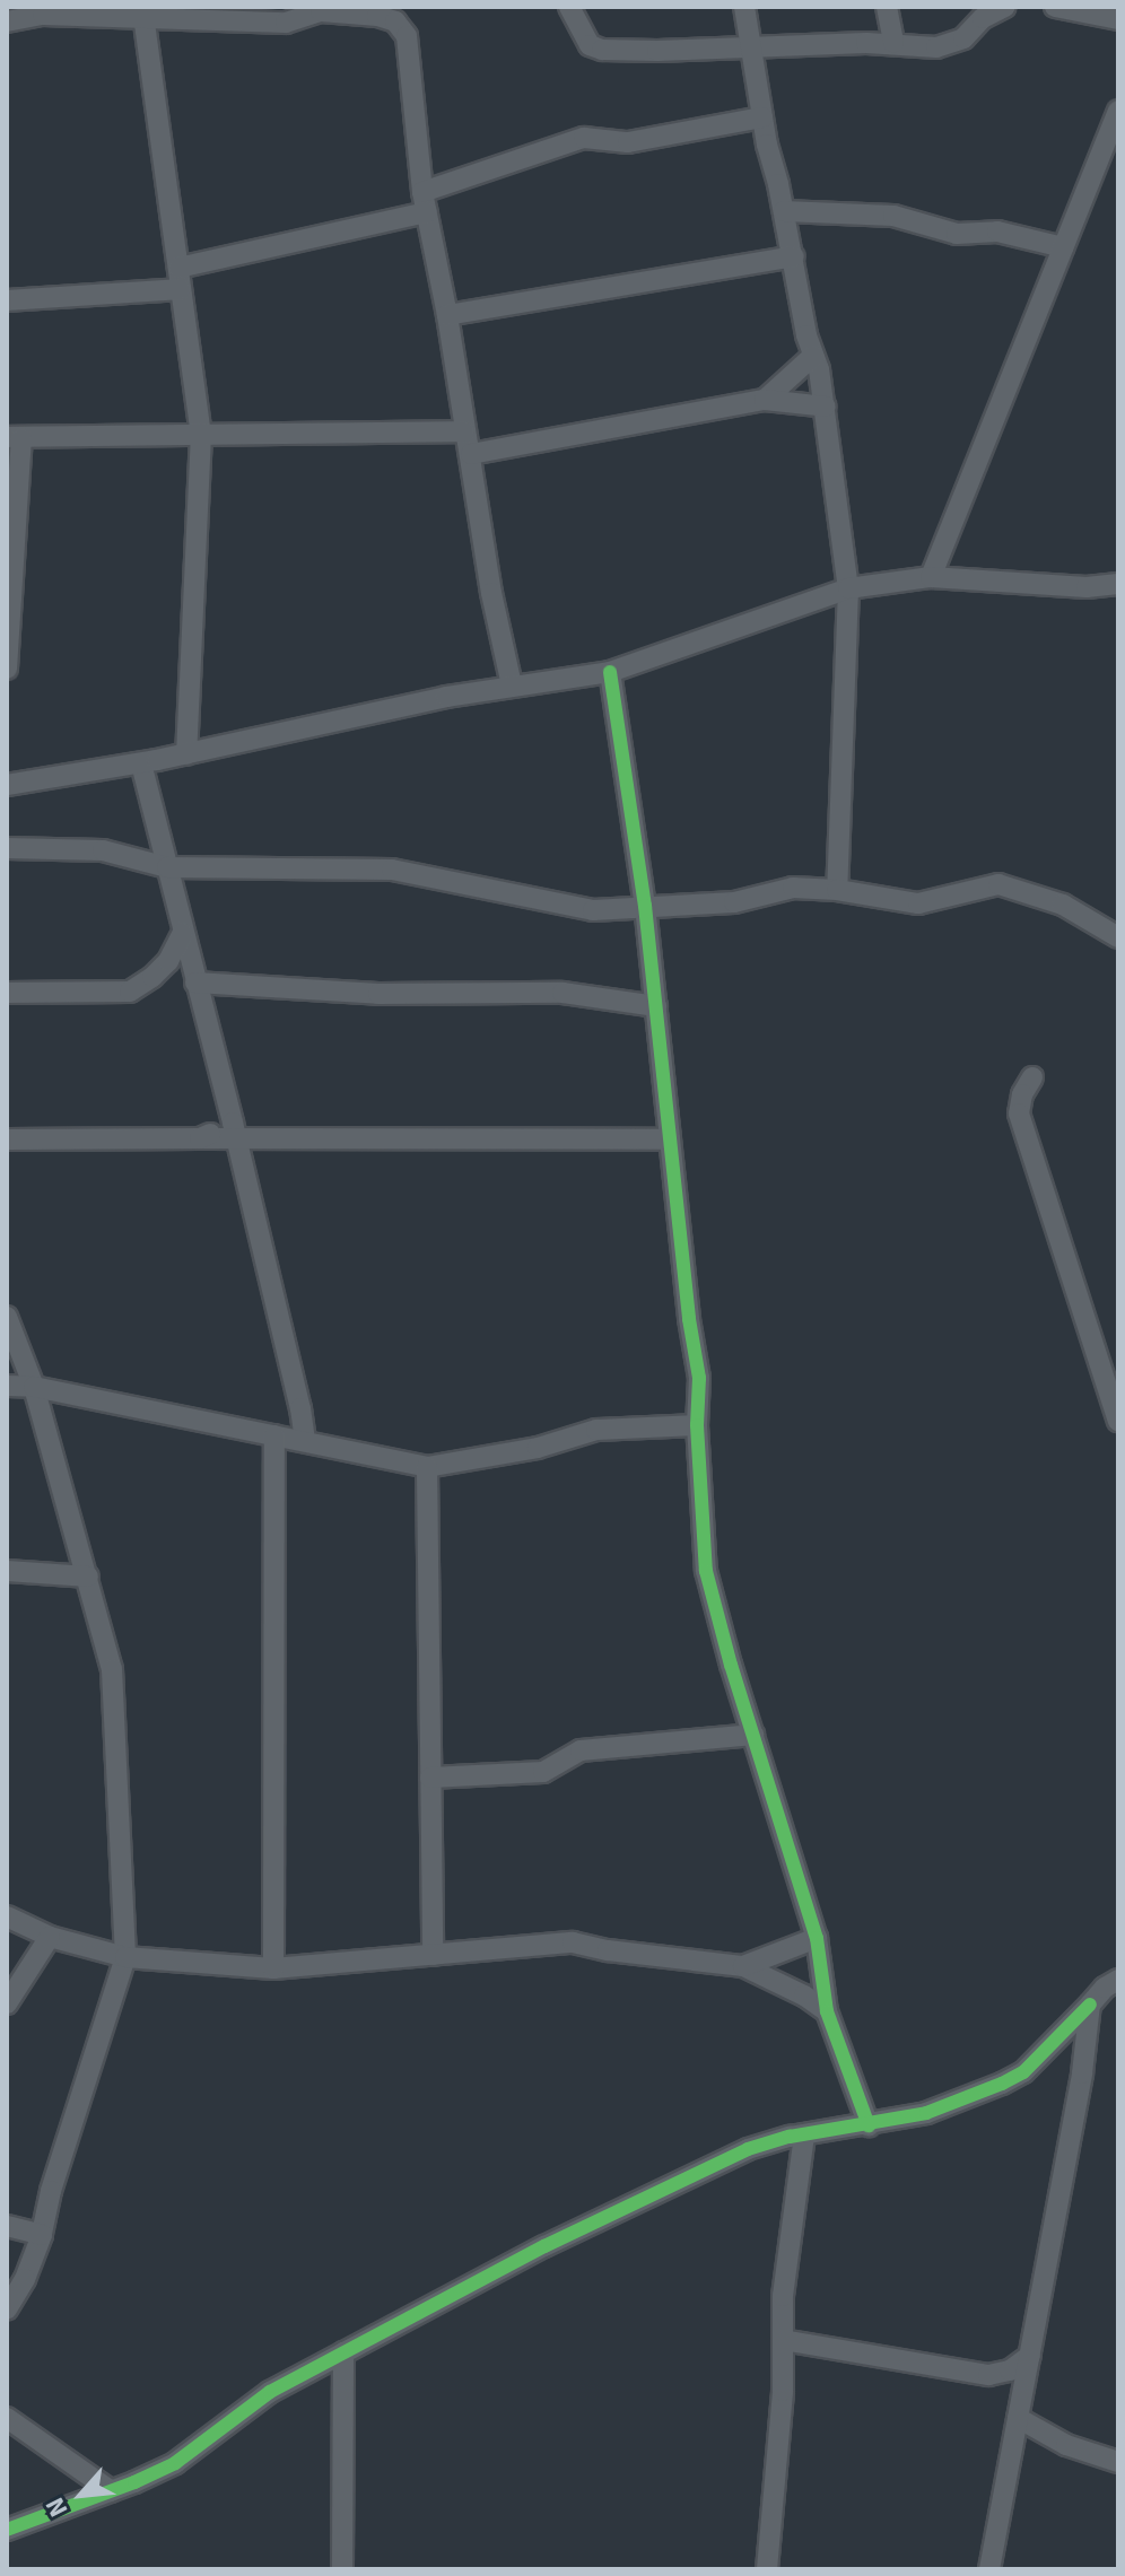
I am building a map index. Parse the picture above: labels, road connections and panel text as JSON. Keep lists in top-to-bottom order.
{
  "north": "bottom left"
}
